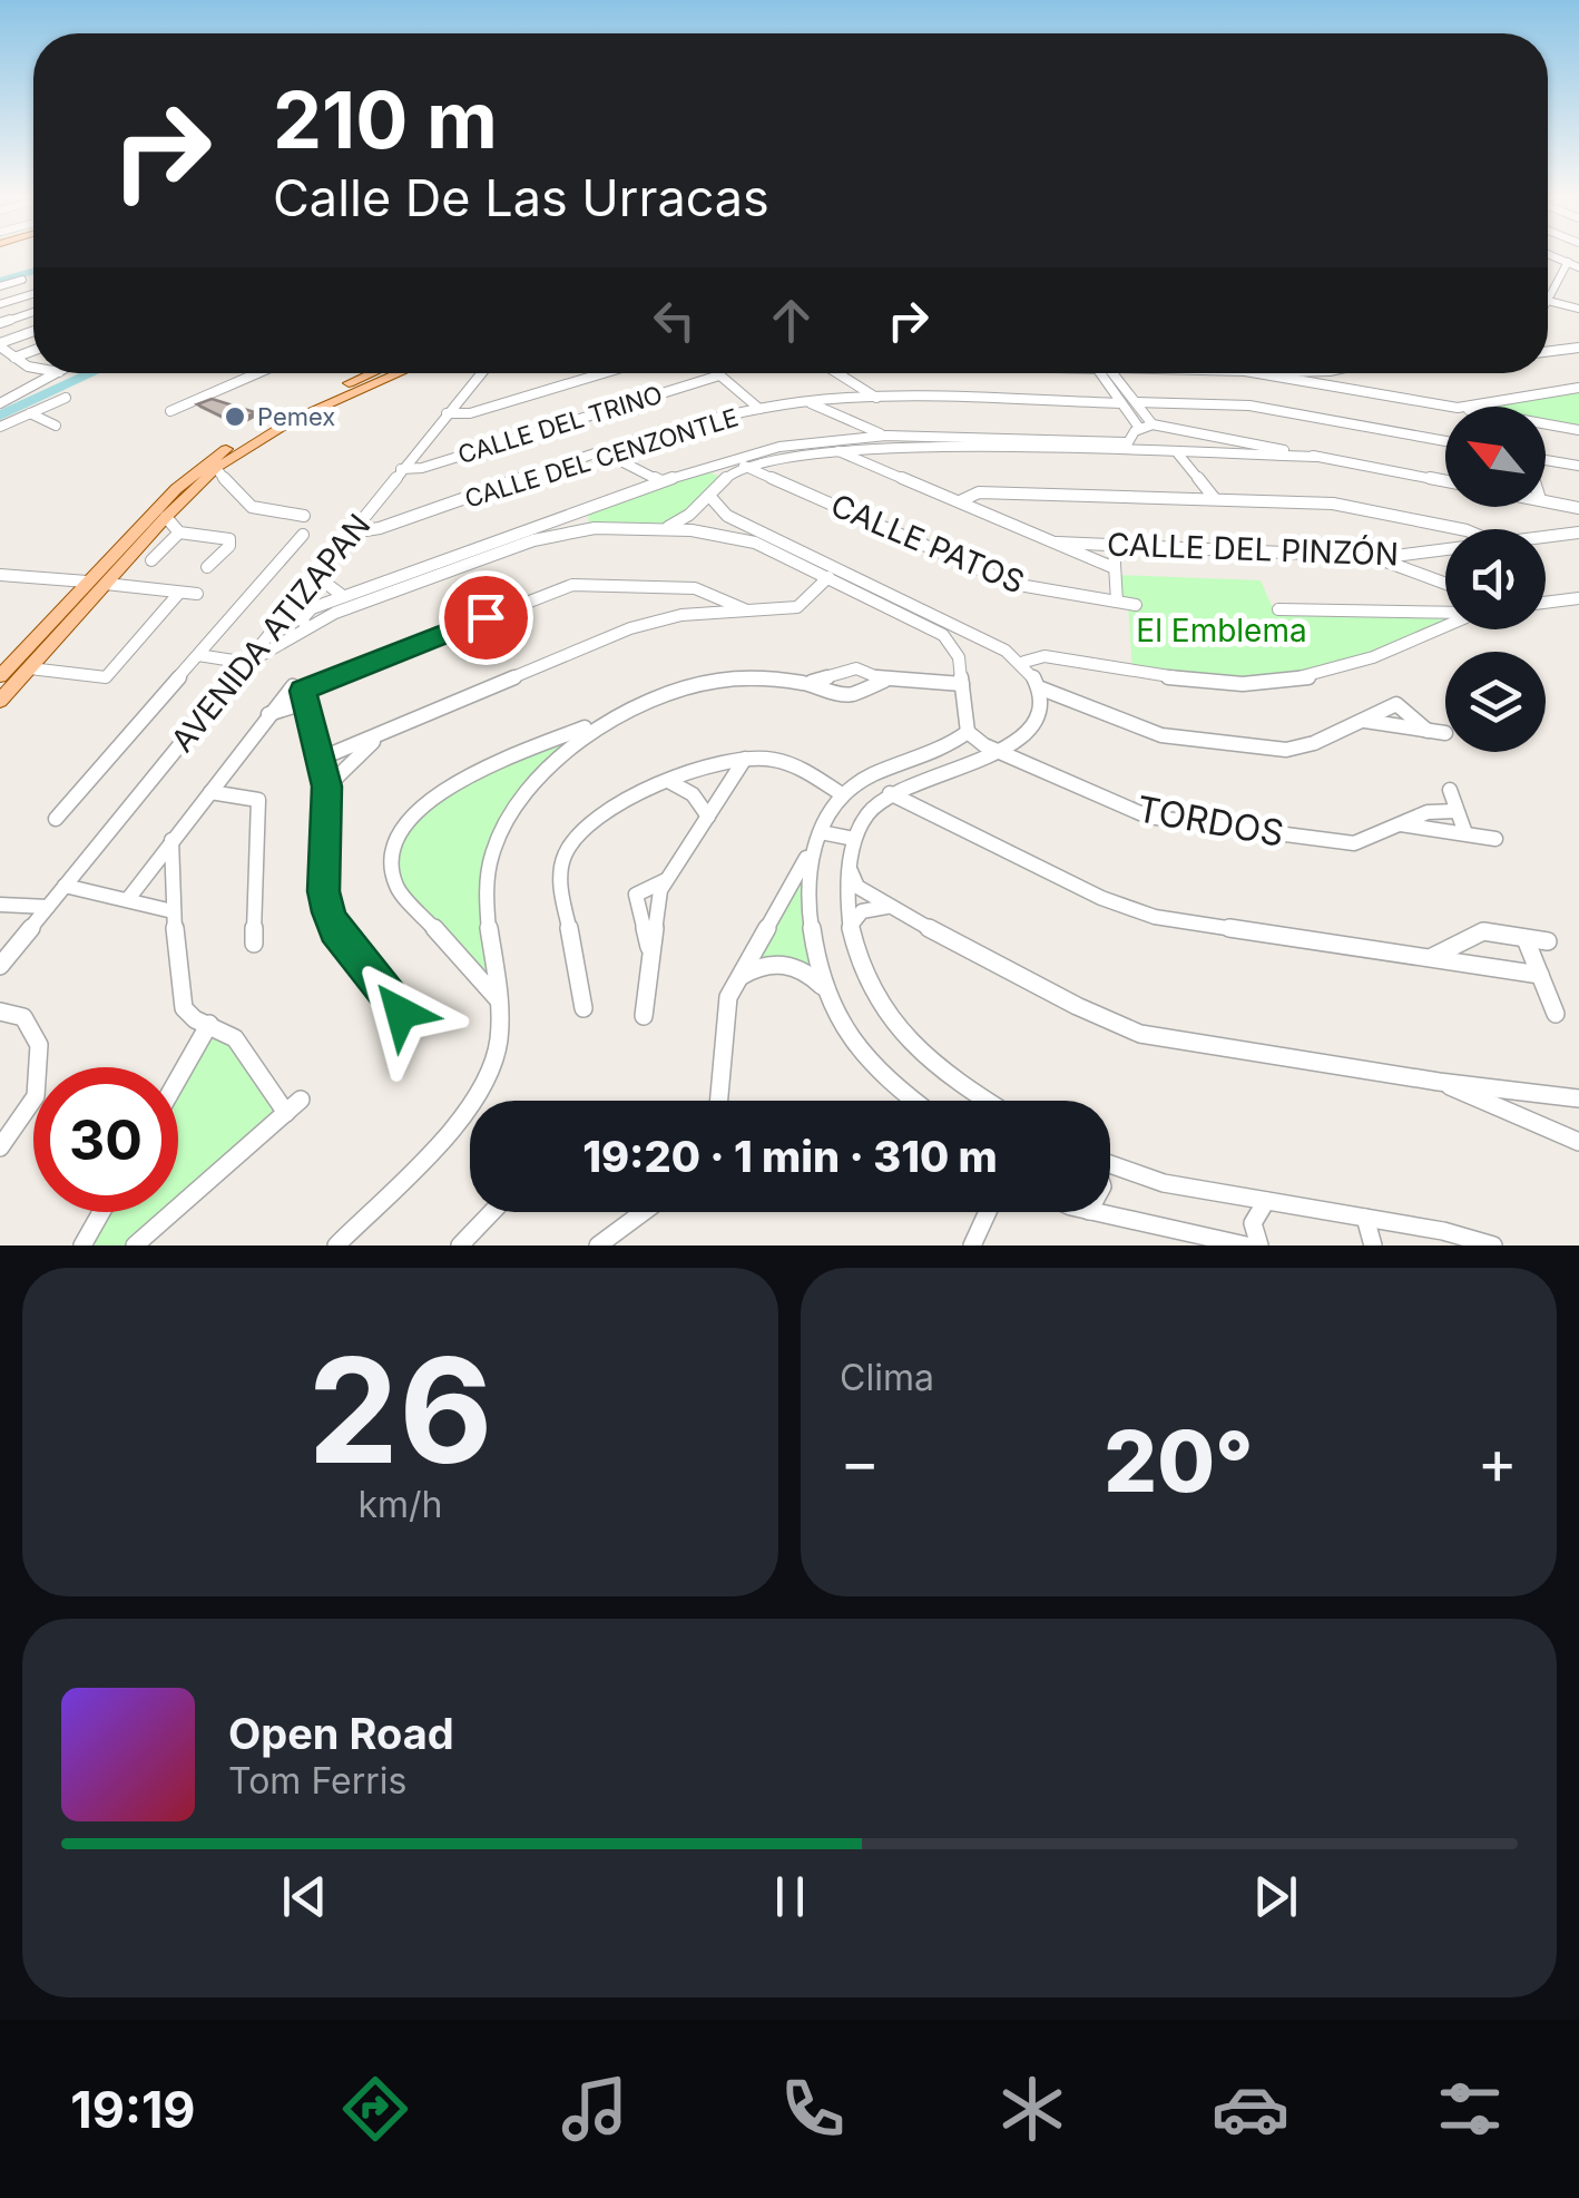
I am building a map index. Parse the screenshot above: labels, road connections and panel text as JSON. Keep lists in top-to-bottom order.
{
  "streets": {
    "street": [
      "CALLE DEL TRINO",
      "CALLE DEL CENZONTLE",
      "CALLE PATOS",
      "CALLE DEL PINZÓN",
      "AVENIDA ATIZAPAN",
      "TORDOS"
    ]
  },
  "crossings": [
    ["CALLE DEL TRINO", "AVENIDA ATIZAPAN"],
    ["CALLE DEL CENZONTLE", "AVENIDA ATIZAPAN"]
  ],
  "parks": ["El Emblema"],
  "places": ["Pemex"],
  "north": "top left",
  "page": {
    "turn": ["210 m", "Calle De Las Urracas"],
    "limit": "30",
    "trip": "19:20 · 1 min · 310 m",
    "tile": [
      ["26", "km/h"],
      "Clima"
    ],
    "heat": ["−", "20°", "+"],
    "song": ["Open Road", "Tom Ferris"],
    "tabs": "19:19"
  }
}
